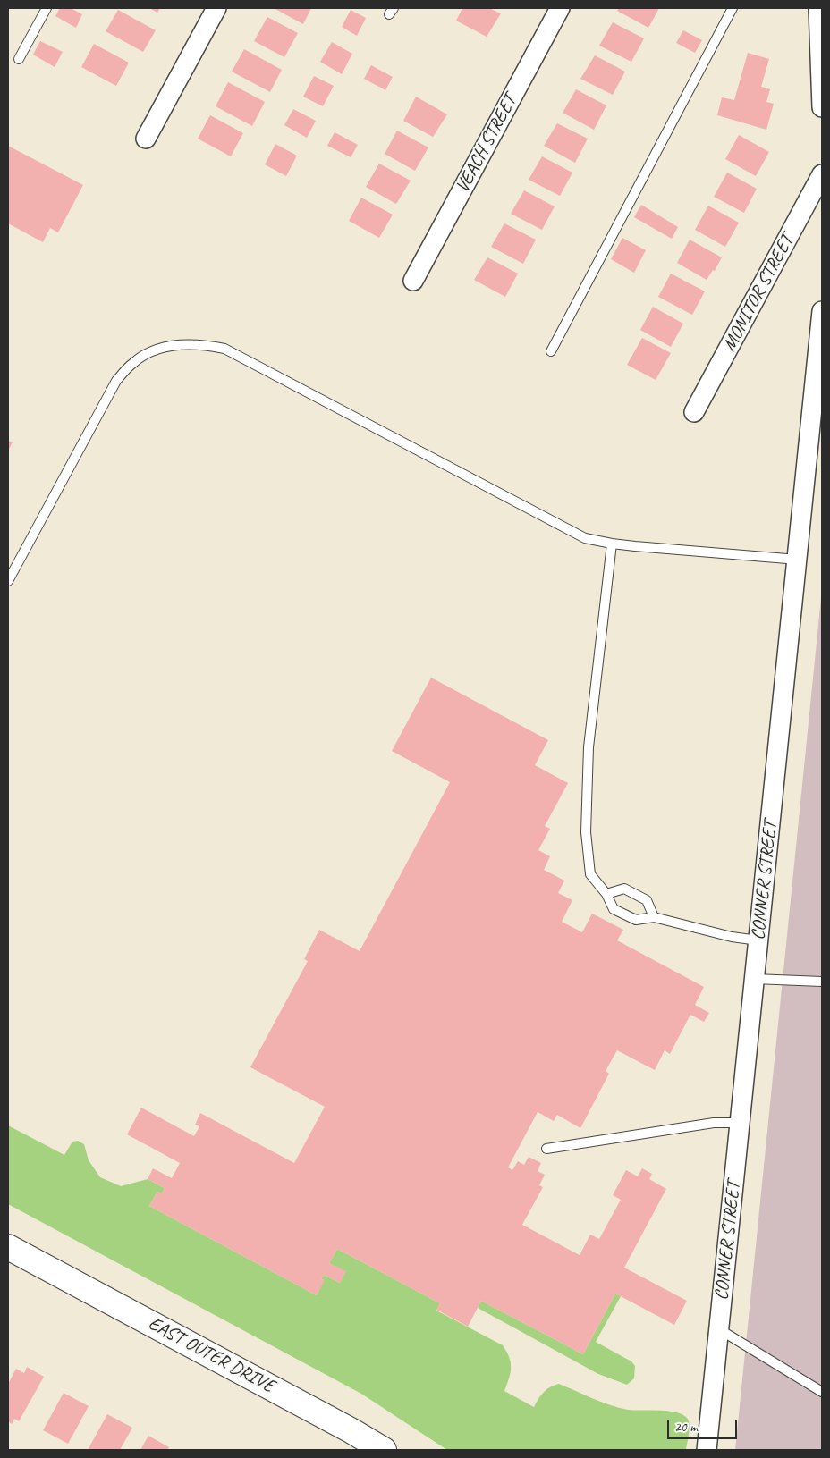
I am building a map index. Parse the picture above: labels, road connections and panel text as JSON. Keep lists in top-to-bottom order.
{
  "streets": {
    "main road": ["EAST OUTER DRIVE"],
    "street": ["VEACH STREET", "MONITOR STREET", "CONNER STREET"]
  },
  "scale_bar": "20 m"
}
